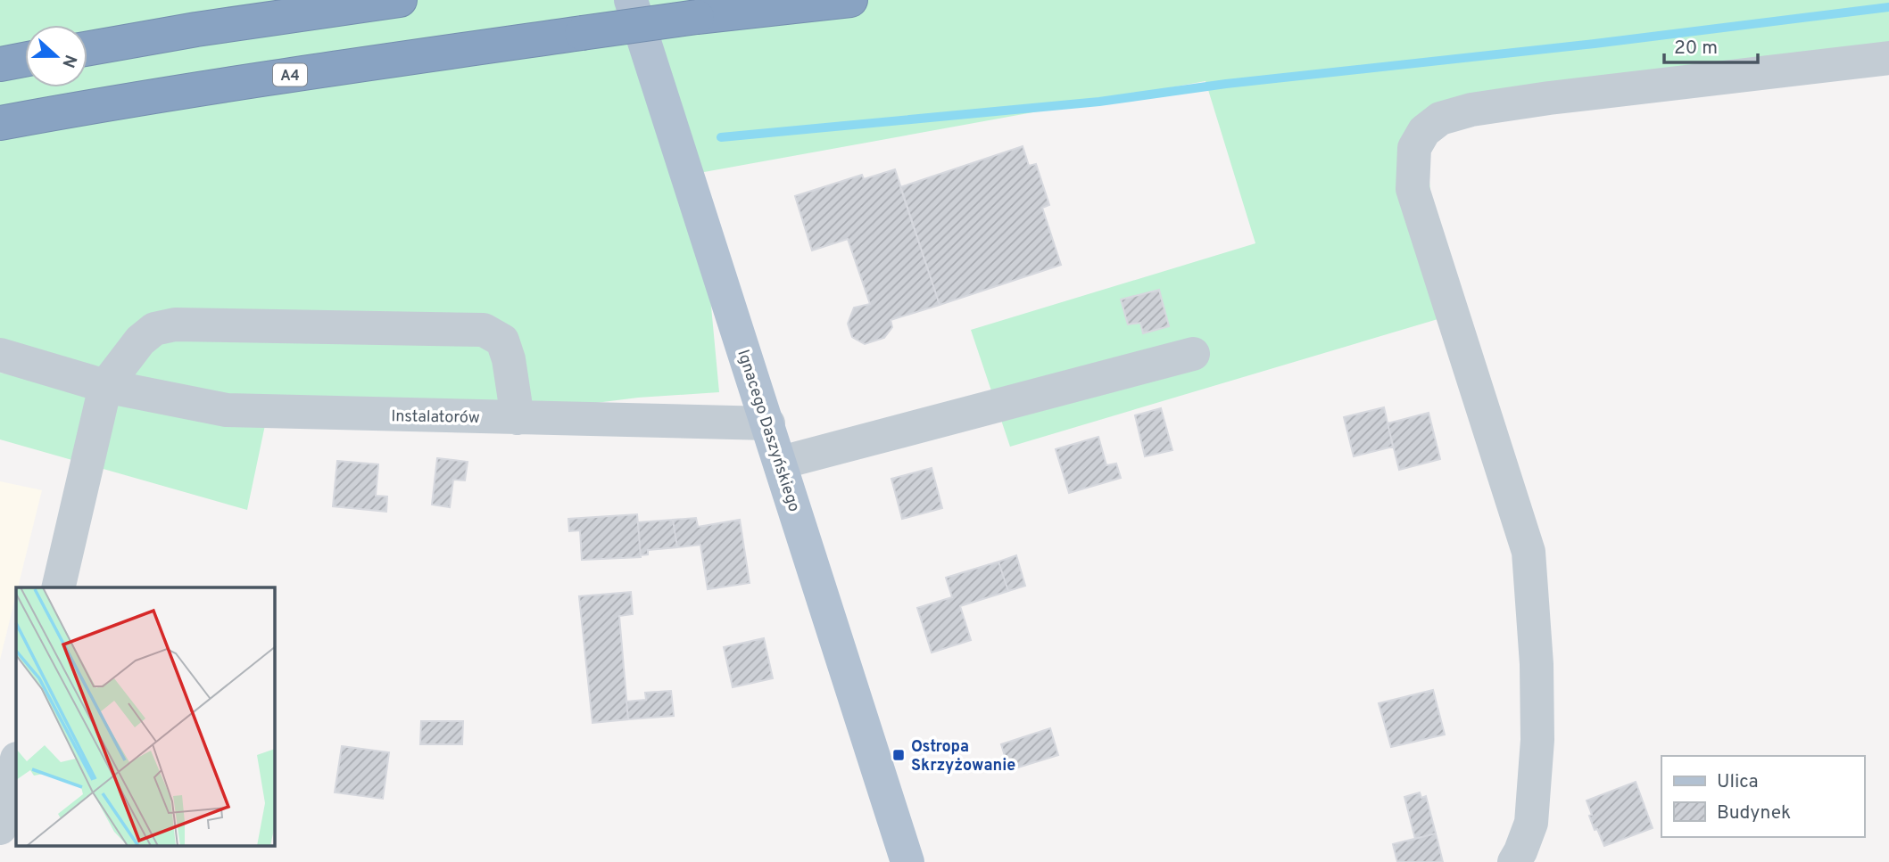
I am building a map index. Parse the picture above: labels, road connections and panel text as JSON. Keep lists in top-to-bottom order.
{
  "streets": {
    "highway": ["A4"],
    "main road": ["Ignacego Daszyńskiego"],
    "street": ["Instalatorów"]
  },
  "crossings": [
    ["Instalatorów", "Ignacego Daszyńskiego"]
  ],
  "places": {
    "transit": ["Ostropa Skrzyżowanie"]
  },
  "legend": ["Ulica", "Budynek"],
  "scale_bar": "20 m",
  "north": "right"
}
